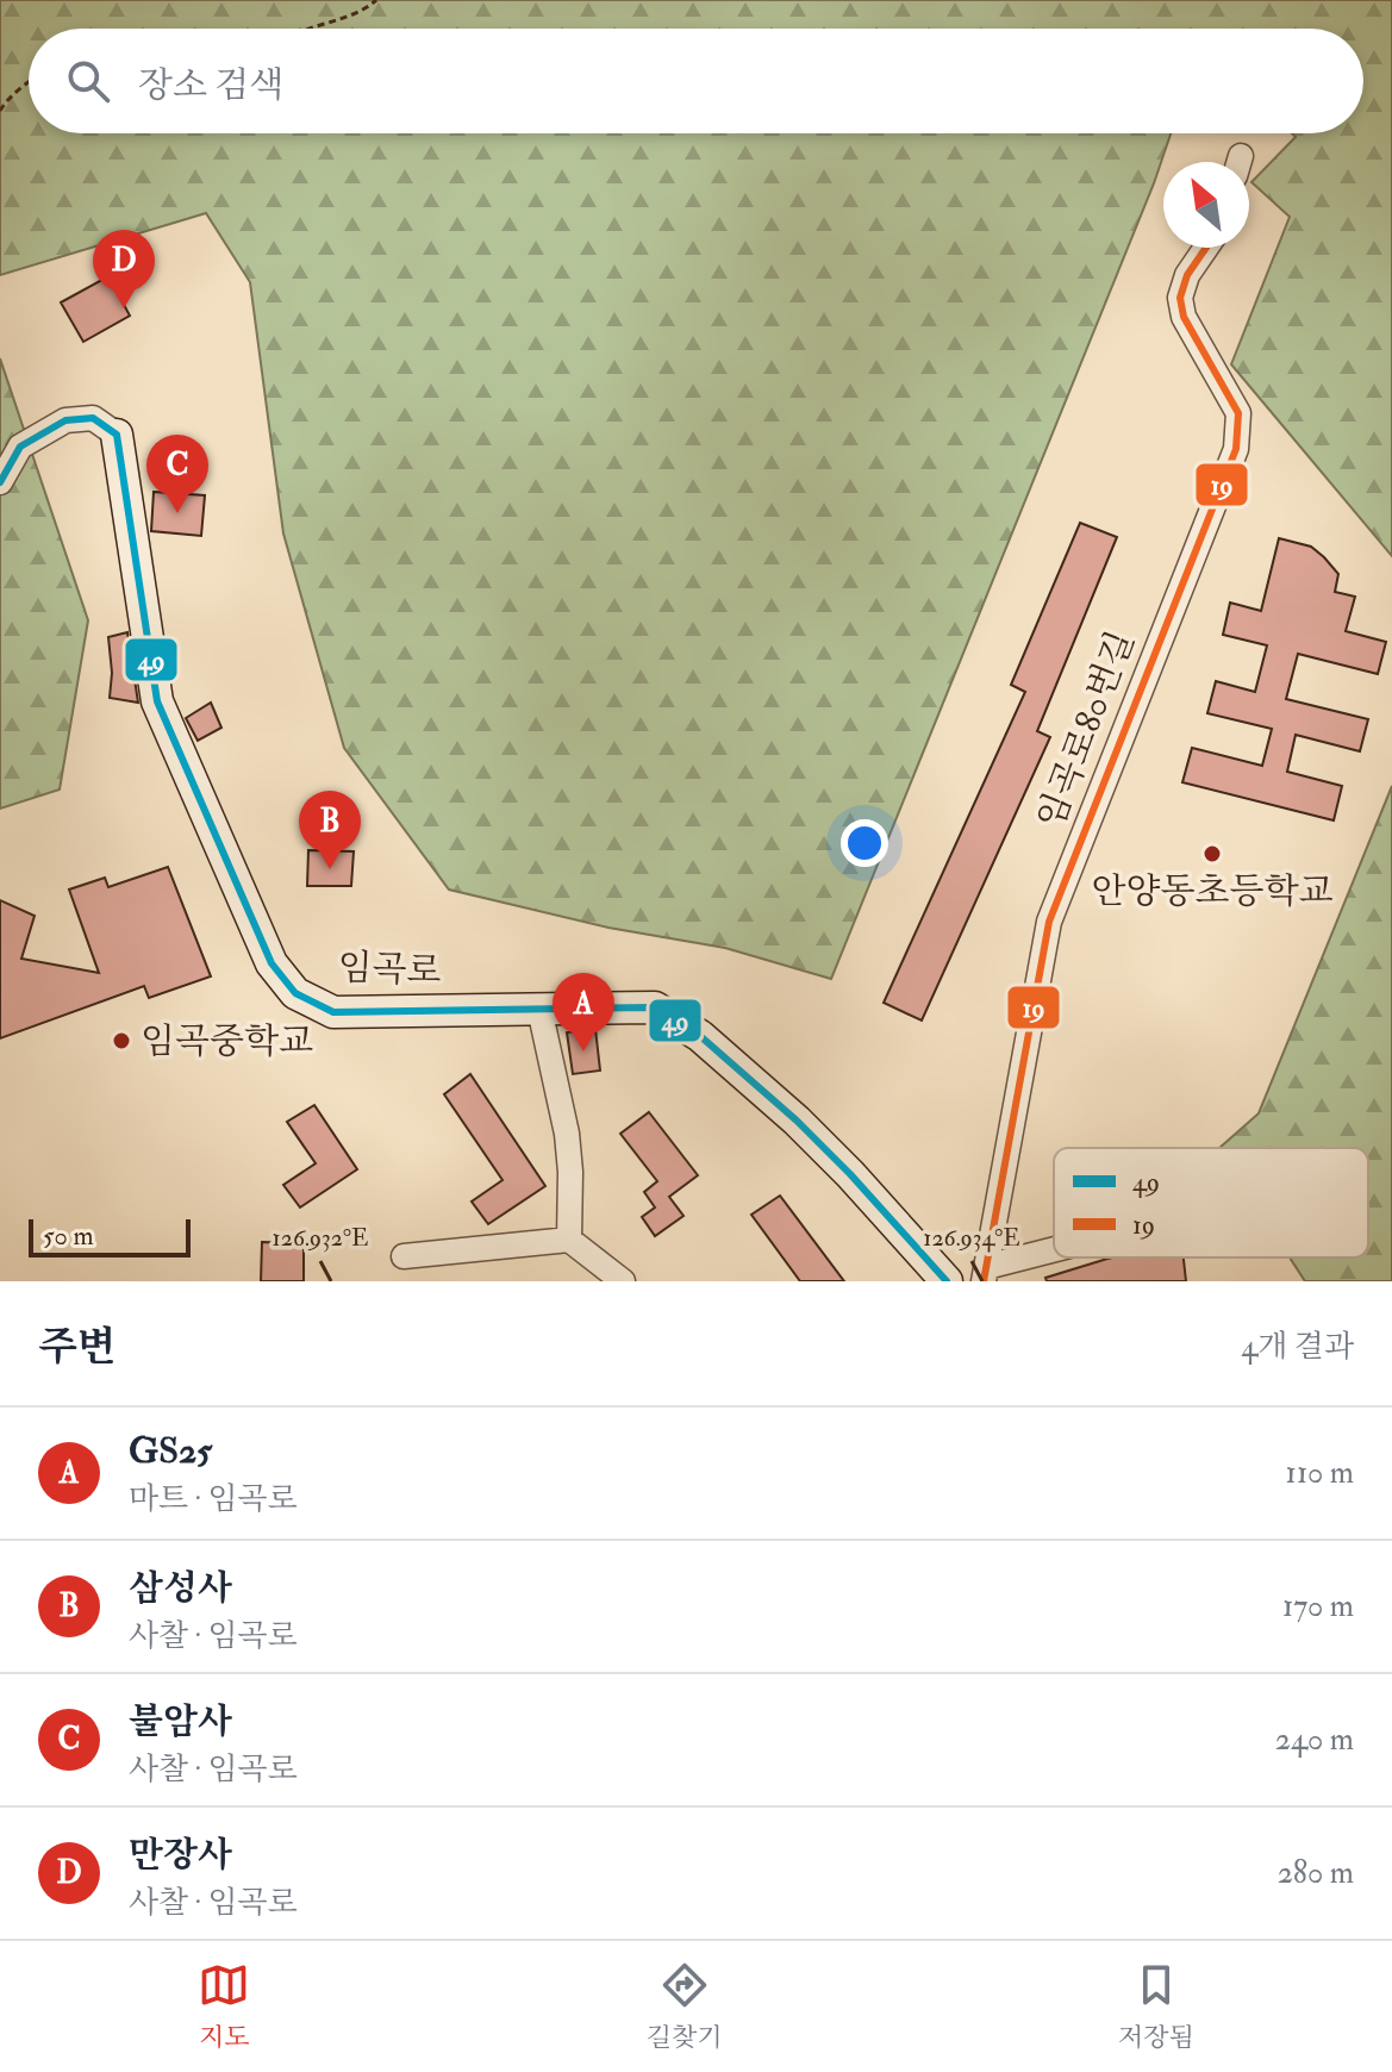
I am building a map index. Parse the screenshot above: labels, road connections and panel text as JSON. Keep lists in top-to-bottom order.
{
  "streets": {
    "street": ["임곡로80번길", "임곡로"]
  },
  "places": ["안양동초등학교", "임곡중학교"],
  "lines": ["transit line 19", "transit line 49"],
  "legend": ["49", "19"],
  "scale_bar": "50 m",
  "north": "top left",
  "page": {
    "search": "장소 검색",
    "pins": [
      "D",
      "C",
      "B",
      "A"
    ],
    "scale": "50 m",
    "heading": ["주변", "4개 결과"],
    "list": [
      {
        "mark": "A",
        "name": "GS25",
        "note": "마트 · 임곡로",
        "value": "110 m"
      },
      {
        "mark": "B",
        "name": "삼성사",
        "note": "사찰 · 임곡로",
        "value": "170 m"
      },
      {
        "mark": "C",
        "name": "불암사",
        "note": "사찰 · 임곡로",
        "value": "240 m"
      },
      {
        "mark": "D",
        "name": "만장사",
        "note": "사찰 · 임곡로",
        "value": "280 m"
      }
    ],
    "nav": ["지도", "길찾기", "저장됨"]
  },
  "coordinates": ["126.932°E", "126.934°E"]
}
